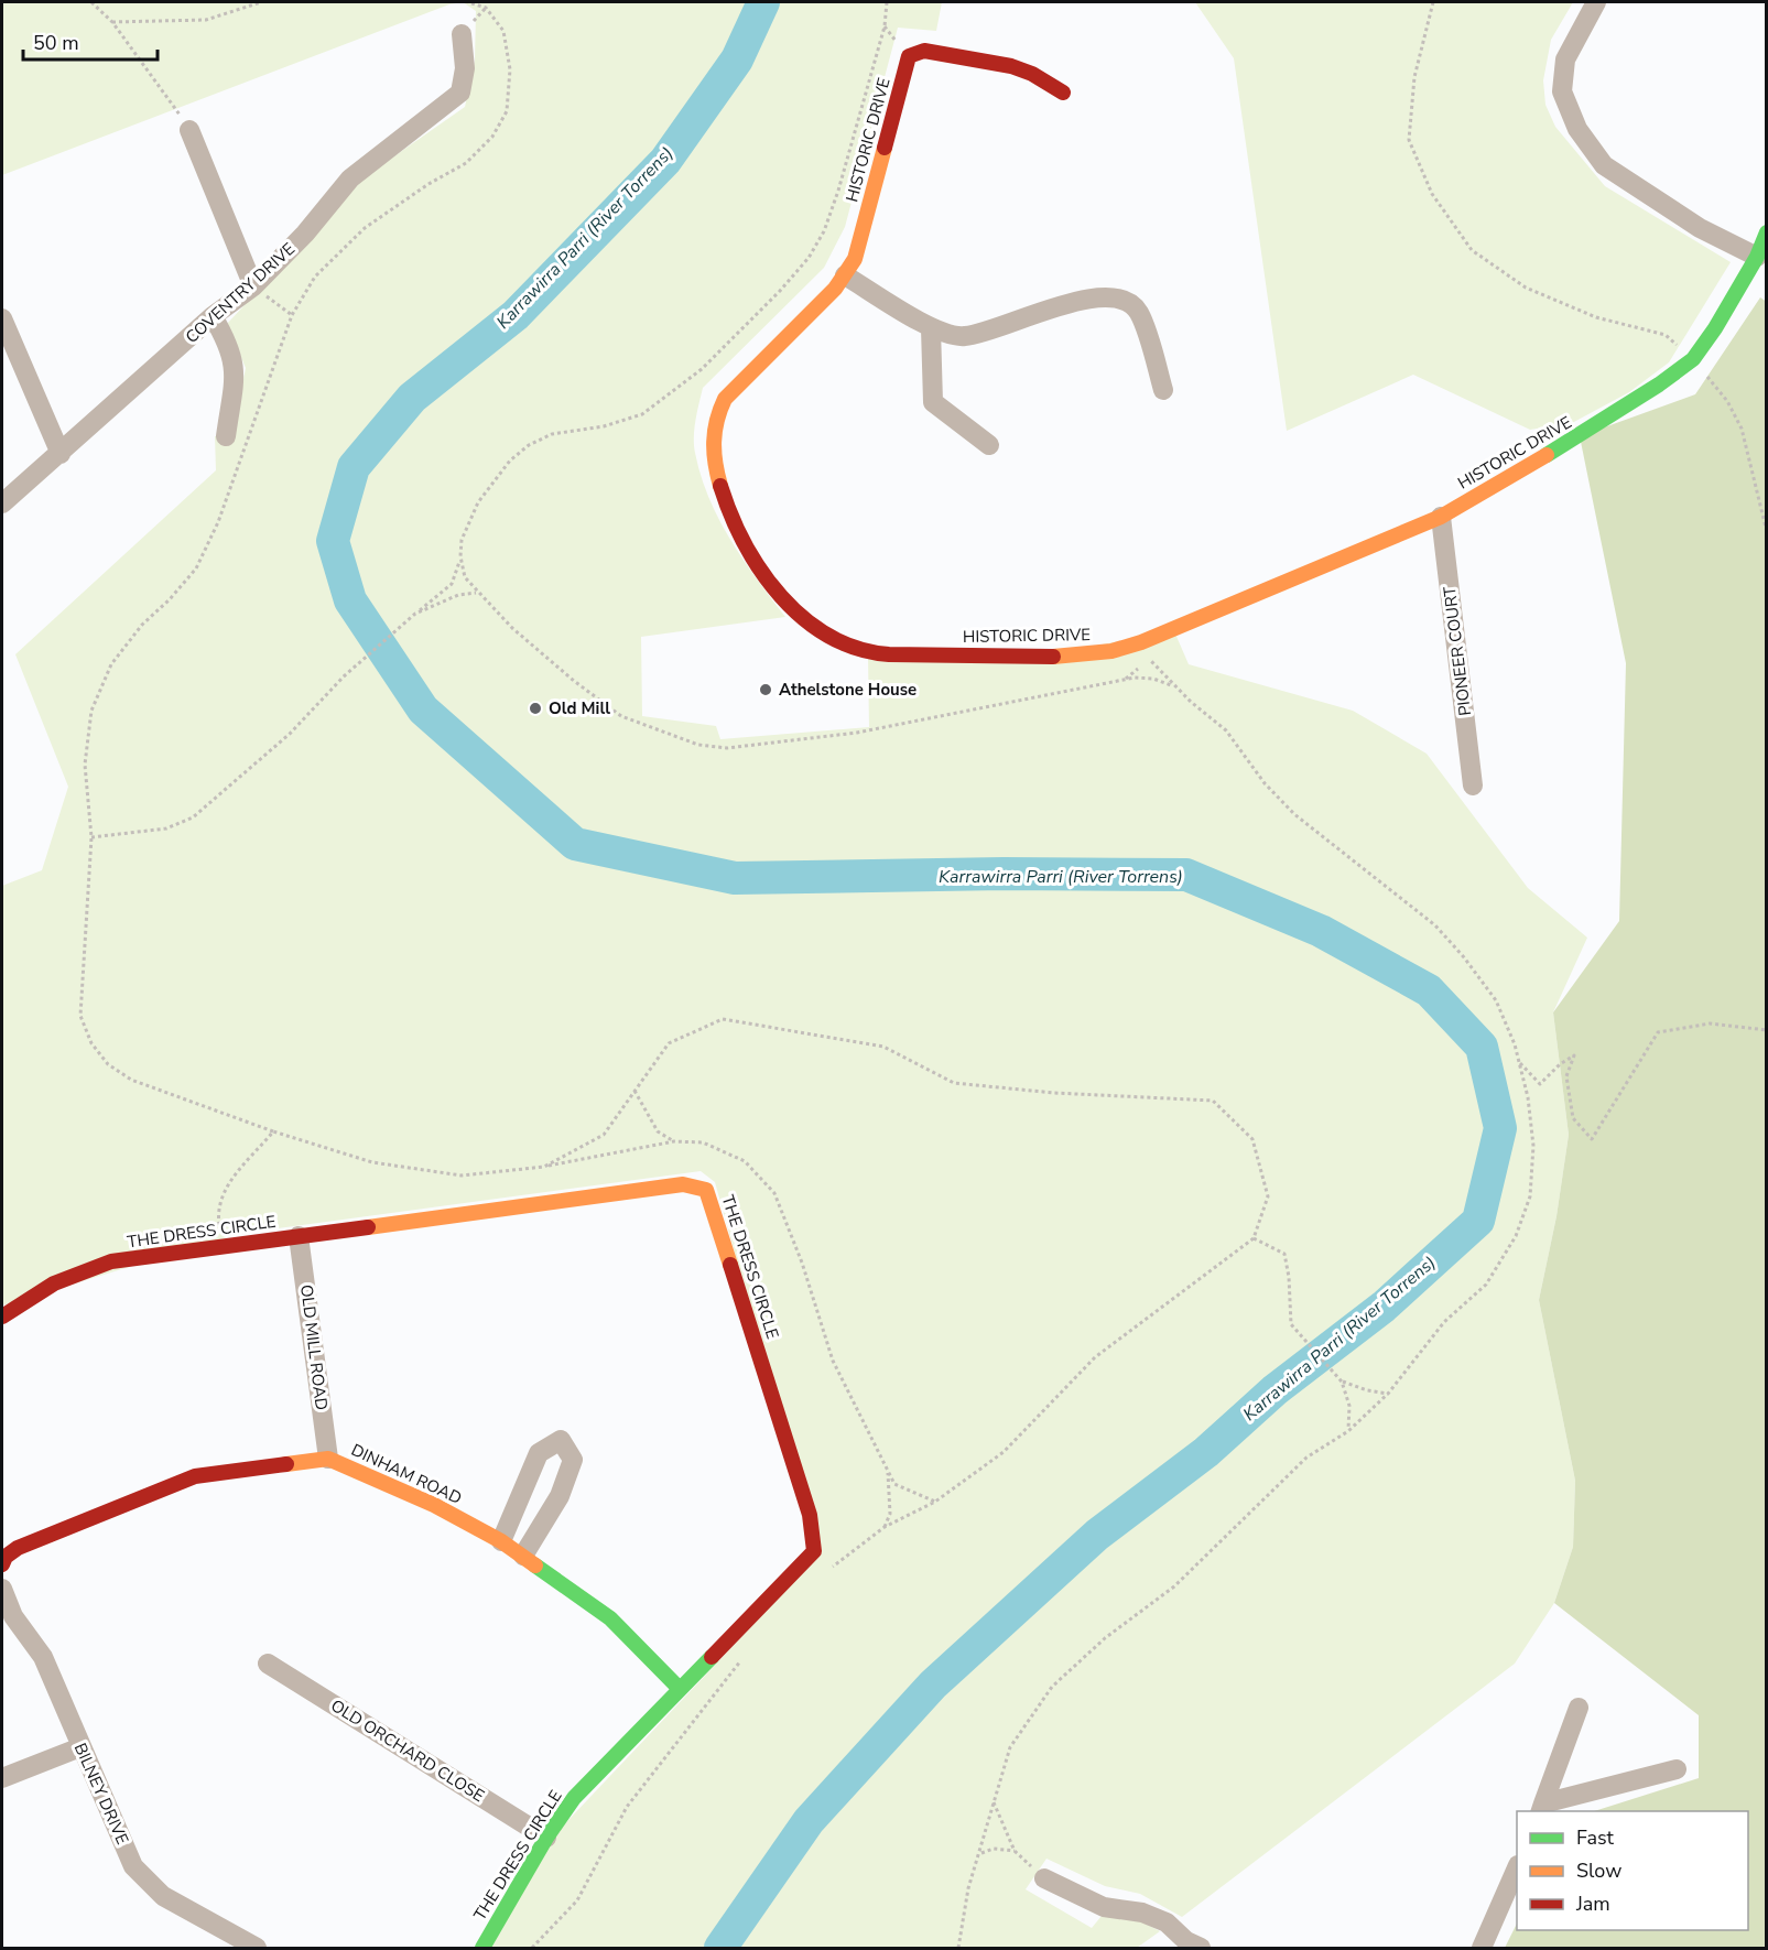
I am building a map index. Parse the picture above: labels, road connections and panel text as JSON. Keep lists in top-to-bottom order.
{
  "streets": {
    "street": [
      "HISTORIC DRIVE",
      "COVENTRY DRIVE",
      "PIONEER COURT",
      "THE DRESS CIRCLE",
      "OLD MILL ROAD",
      "DINHAM ROAD",
      "OLD ORCHARD CLOSE",
      "BILNEY DRIVE"
    ]
  },
  "crossings": [
    ["HISTORIC DRIVE", "PIONEER COURT"],
    ["THE DRESS CIRCLE", "OLD MILL ROAD"],
    ["THE DRESS CIRCLE", "DINHAM ROAD"],
    ["THE DRESS CIRCLE", "OLD ORCHARD CLOSE"],
    ["OLD MILL ROAD", "DINHAM ROAD"]
  ],
  "water": ["Karrawirra Parri (River Torrens)"],
  "places": ["Athelstone House", "Old Mill"],
  "legend": ["Fast", "Slow", "Jam"],
  "scale_bar": "50 m"
}
